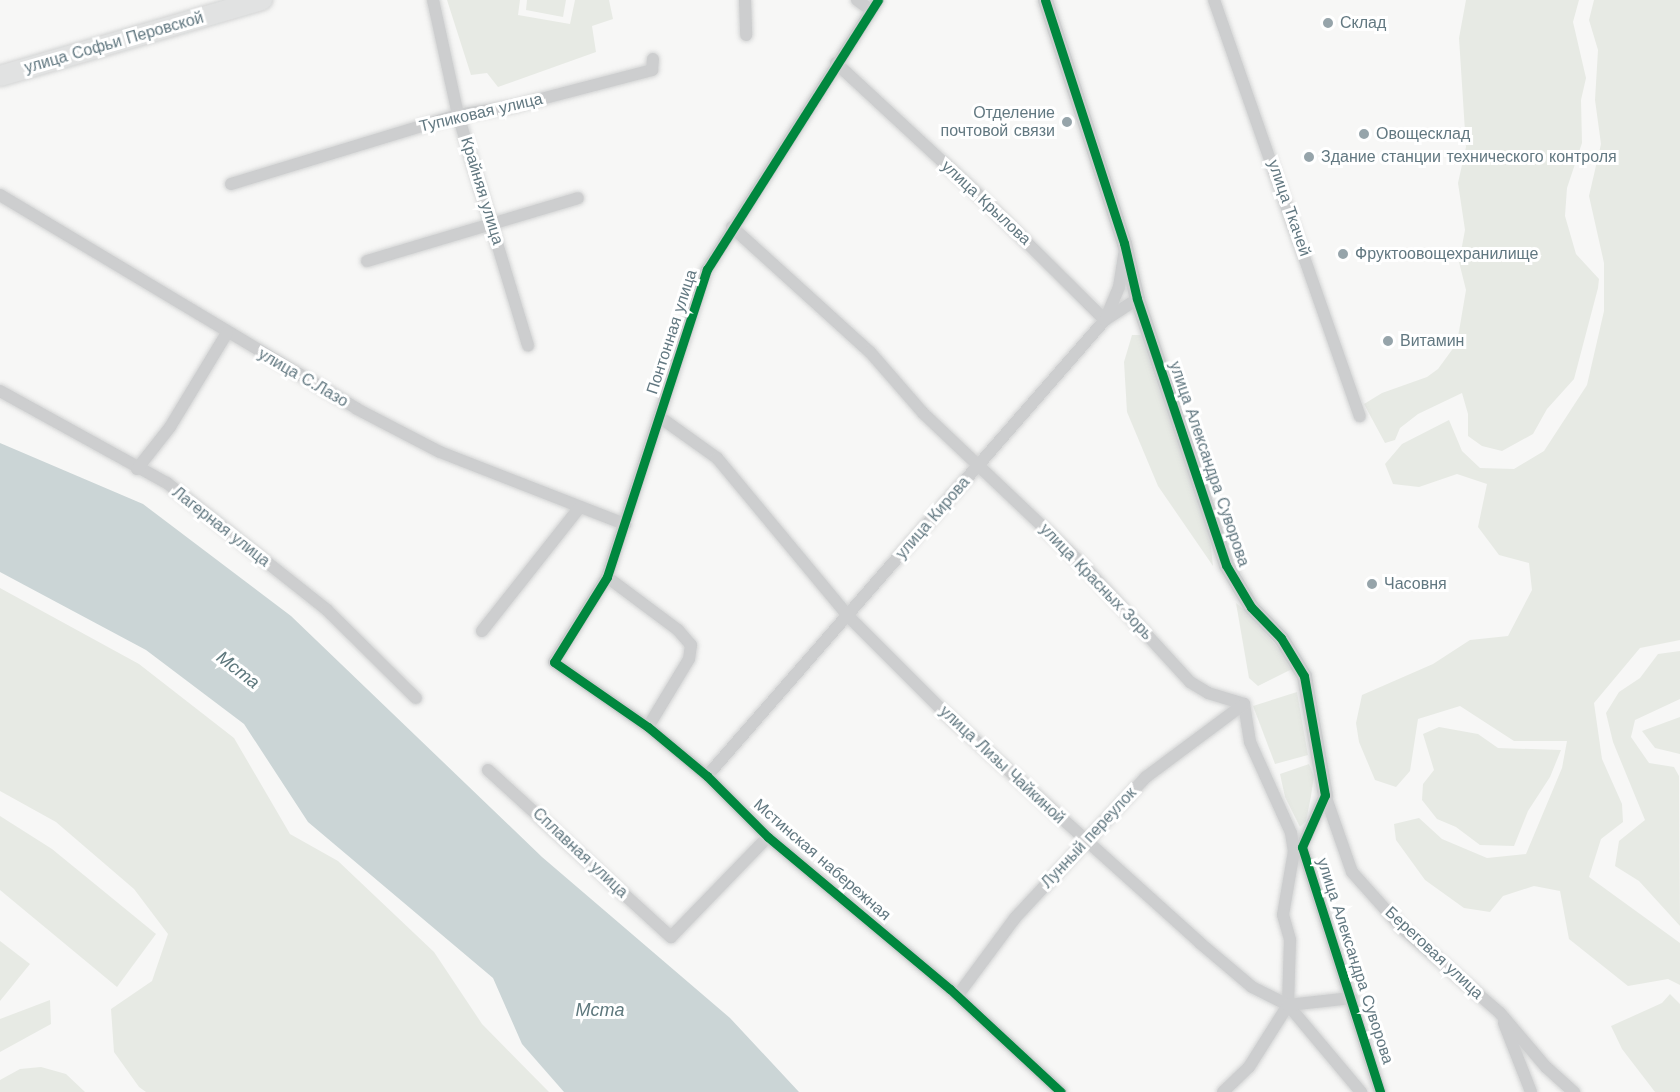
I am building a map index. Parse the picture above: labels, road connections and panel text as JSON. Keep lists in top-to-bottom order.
{
  "streets": {
    "main road": ["улица Софьи Перовской"],
    "street": [
      "Тупиковая улица",
      "Крайняя улица",
      "улица Крылова",
      "улица Ткачей",
      "Понтонная улица",
      "улица С.Лазо",
      "улица Александра Суворова",
      "улица Кирова",
      "Лагерная улица",
      "улица Красных Зорь",
      "улица Лизы Чайкиной",
      "Лунный переулок",
      "Сплавная улица",
      "Мстинская набережная",
      "Береговая улица"
    ]
  },
  "crossings": [
    ["Тупиковая улица", "Крайняя улица"],
    ["улица Крылова", "Понтонная улица"],
    ["улица Крылова", "улица Кирова"],
    ["Понтонная улица", "улица С.Лазо"],
    ["Понтонная улица", "улица Красных Зорь"],
    ["Понтонная улица", "улица Лизы Чайкиной"],
    ["Понтонная улица", "Мстинская набережная"],
    ["улица Александра Суворова", "улица Кирова"],
    ["улица Александра Суворова", "Береговая улица"],
    ["улица Кирова", "улица Красных Зорь"],
    ["улица Кирова", "улица Лизы Чайкиной"],
    ["улица Кирова", "Мстинская набережная"],
    ["улица Красных Зорь", "Лунный переулок"],
    ["улица Лизы Чайкиной", "Лунный переулок"],
    ["Лунный переулок", "Мстинская набережная"],
    ["Сплавная улица", "Мстинская набережная"]
  ],
  "water": ["Мста"],
  "places": [
    "Склад",
    "Отделение почтовой связи",
    "Овощесклад",
    "Здание станции технического контроля",
    "Фруктоовощехранилище",
    "Витамин",
    "Часовня"
  ]
}
